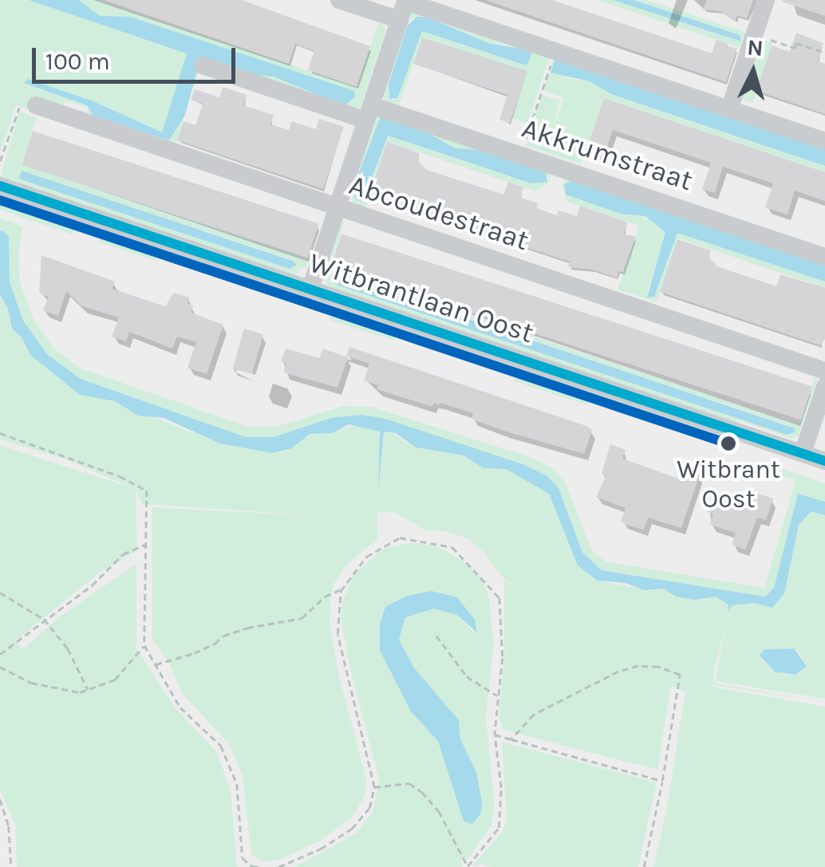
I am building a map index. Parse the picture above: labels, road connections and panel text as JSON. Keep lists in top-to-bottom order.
{
  "streets": {
    "street": ["Akkrumstraat", "Abcoudestraat", "Witbrantlaan Oost"]
  },
  "places": ["Witbrant Oost"],
  "scale_bar": "100 m",
  "north": "top"
}
